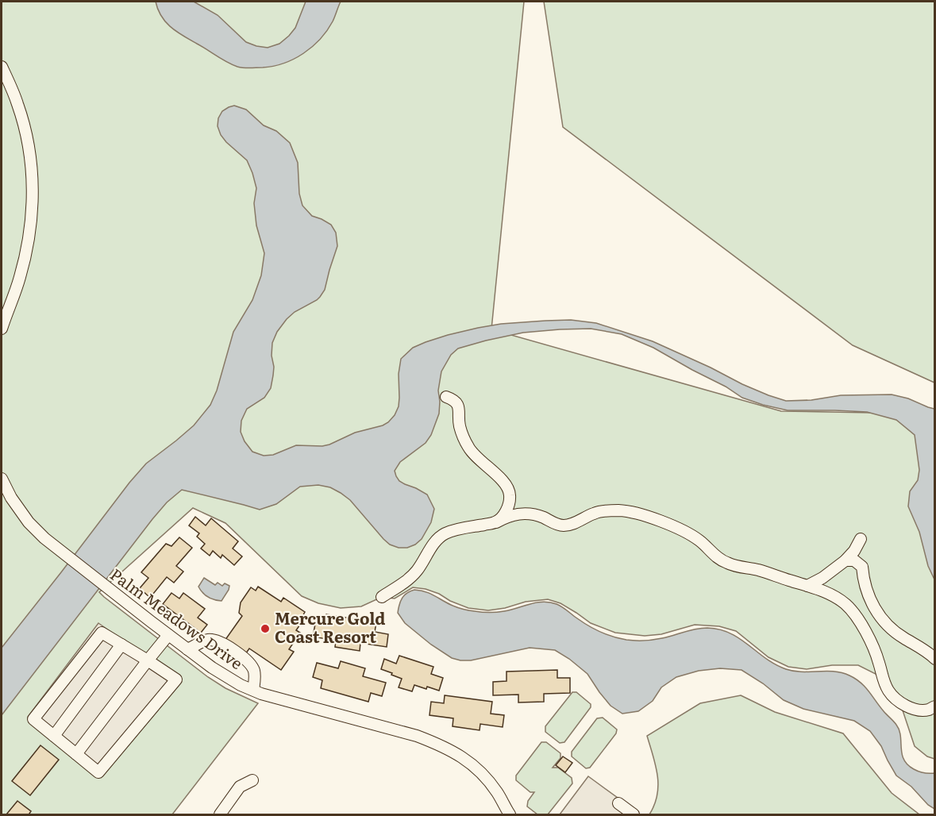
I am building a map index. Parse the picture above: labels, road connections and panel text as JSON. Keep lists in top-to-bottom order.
{
  "streets": {
    "street": ["Palm Meadows Drive"]
  },
  "places": ["Mercure Gold Coast Resort"]
}
